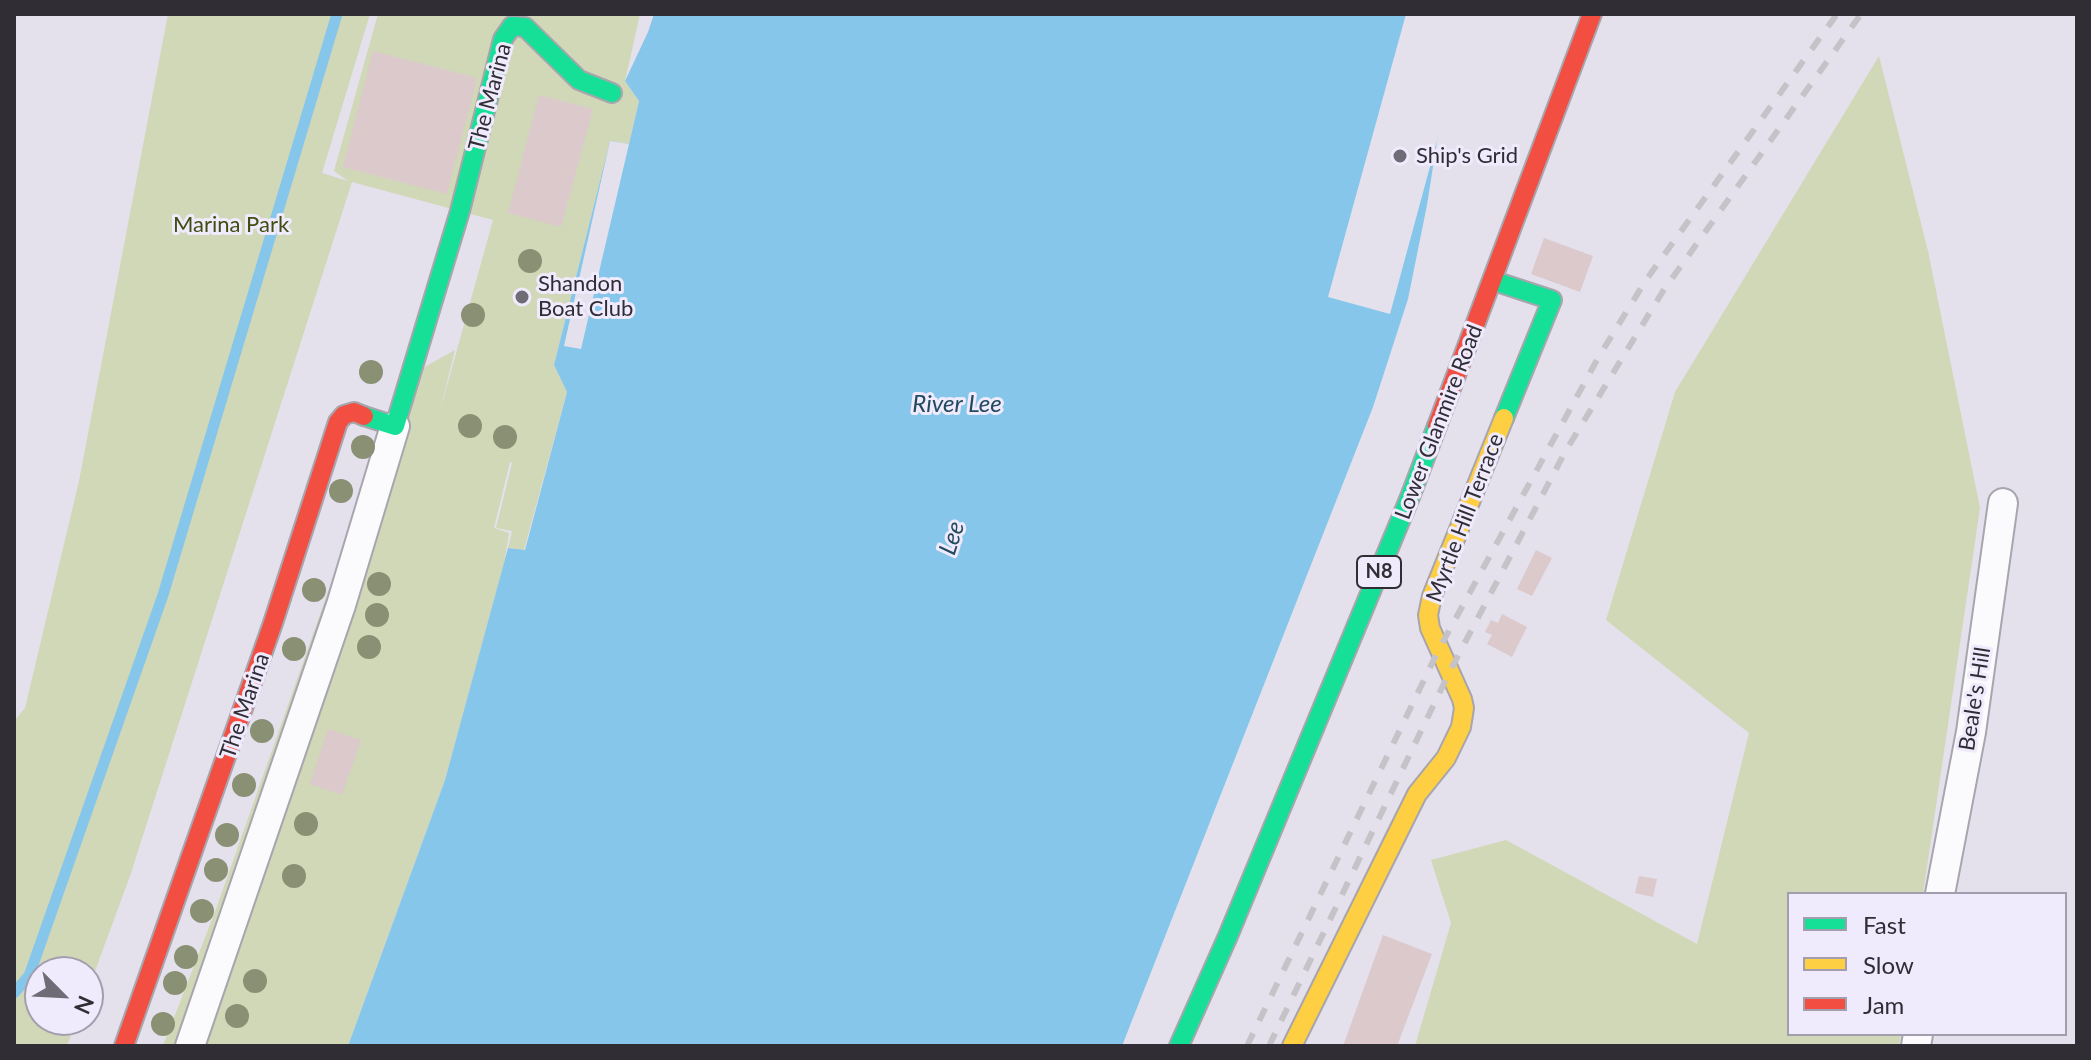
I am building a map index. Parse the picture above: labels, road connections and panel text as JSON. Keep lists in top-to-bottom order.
{
  "streets": {
    "main road": [
      "The Marina",
      "Lower Glanmire Road",
      "Myrtle Hill Terrace",
      "N8"
    ],
    "street": ["Beale's Hill"]
  },
  "crossings": [
    ["Lower Glanmire Road", "Myrtle Hill Terrace"]
  ],
  "water": ["River Lee", "Lee"],
  "parks": ["Marina Park"],
  "places": ["Ship's Grid", "Shandon Boat Club"],
  "legend": ["Fast", "Slow", "Jam"],
  "north": "bottom right"
}
